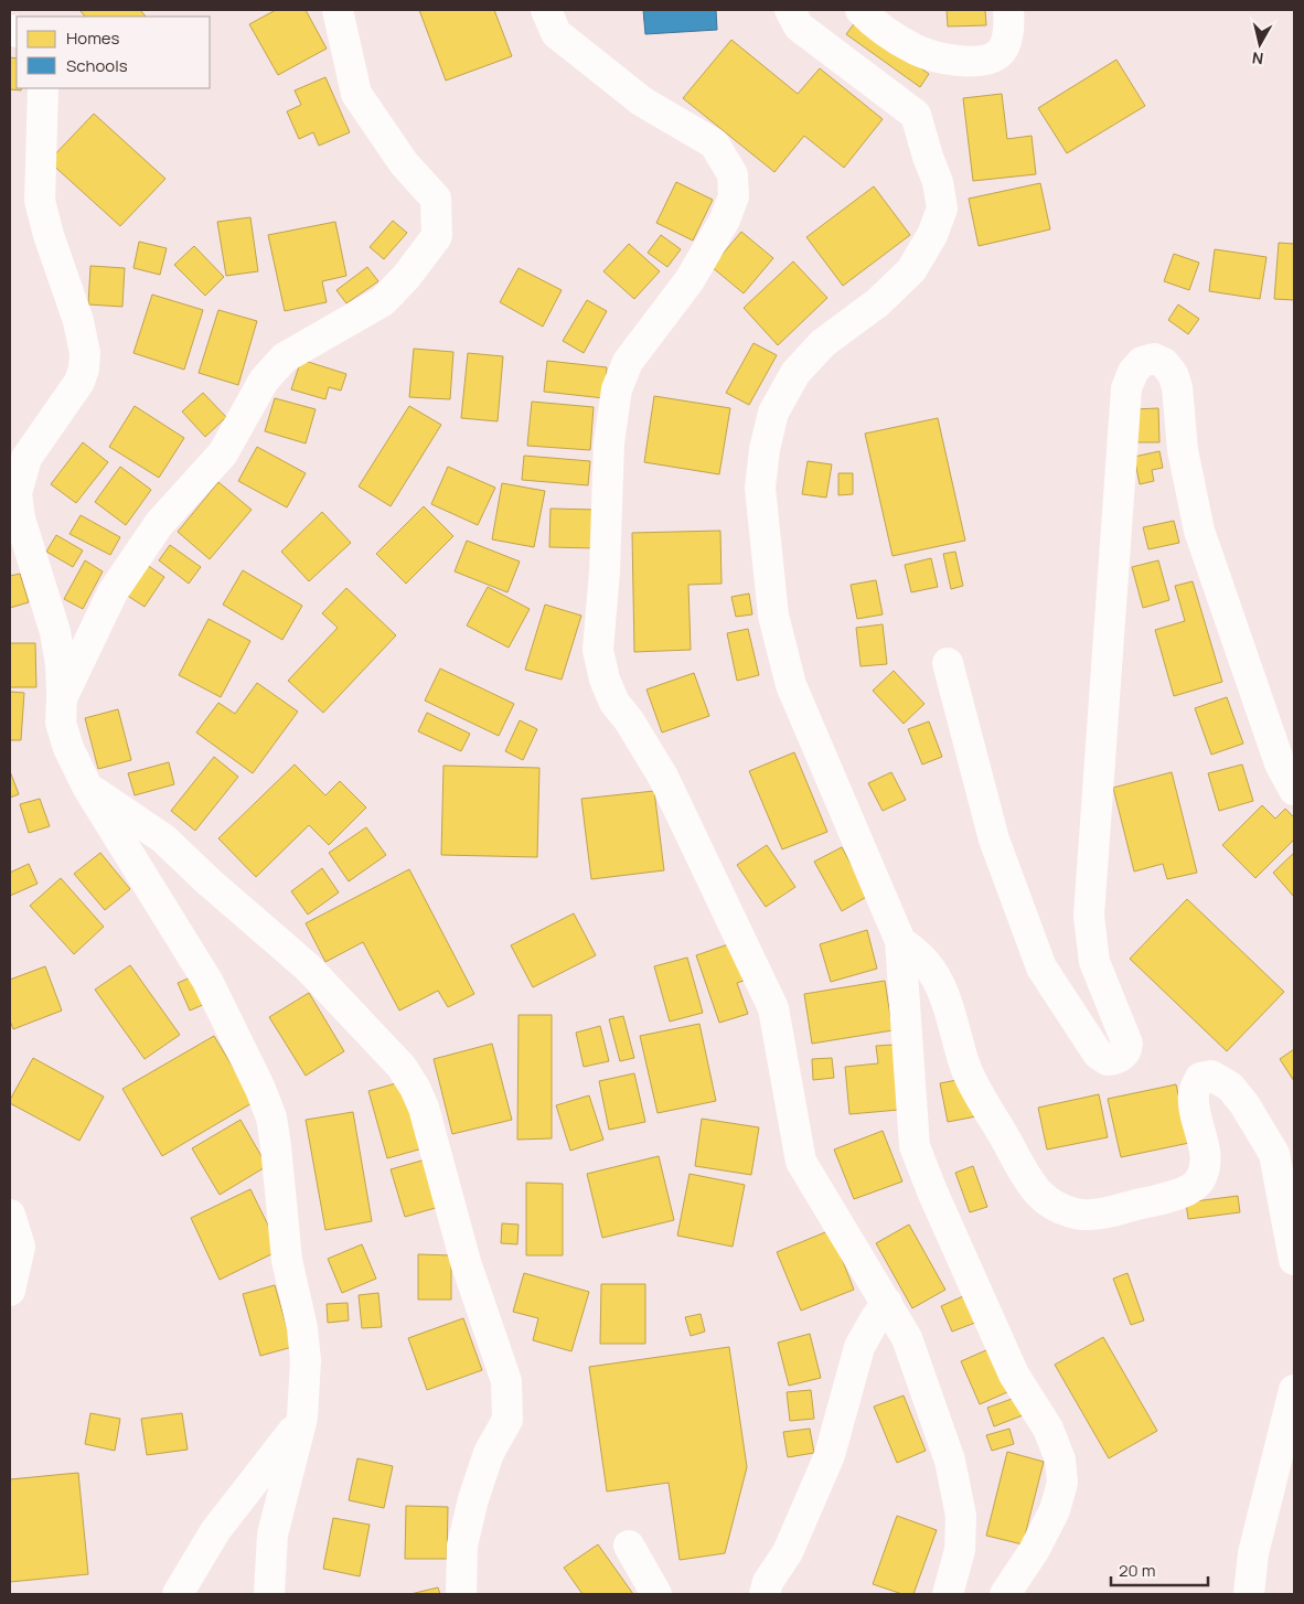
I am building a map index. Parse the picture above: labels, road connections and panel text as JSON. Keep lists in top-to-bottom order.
{
  "legend": ["Homes", "Schools"],
  "scale_bar": "20 m",
  "north": "bottom"
}
